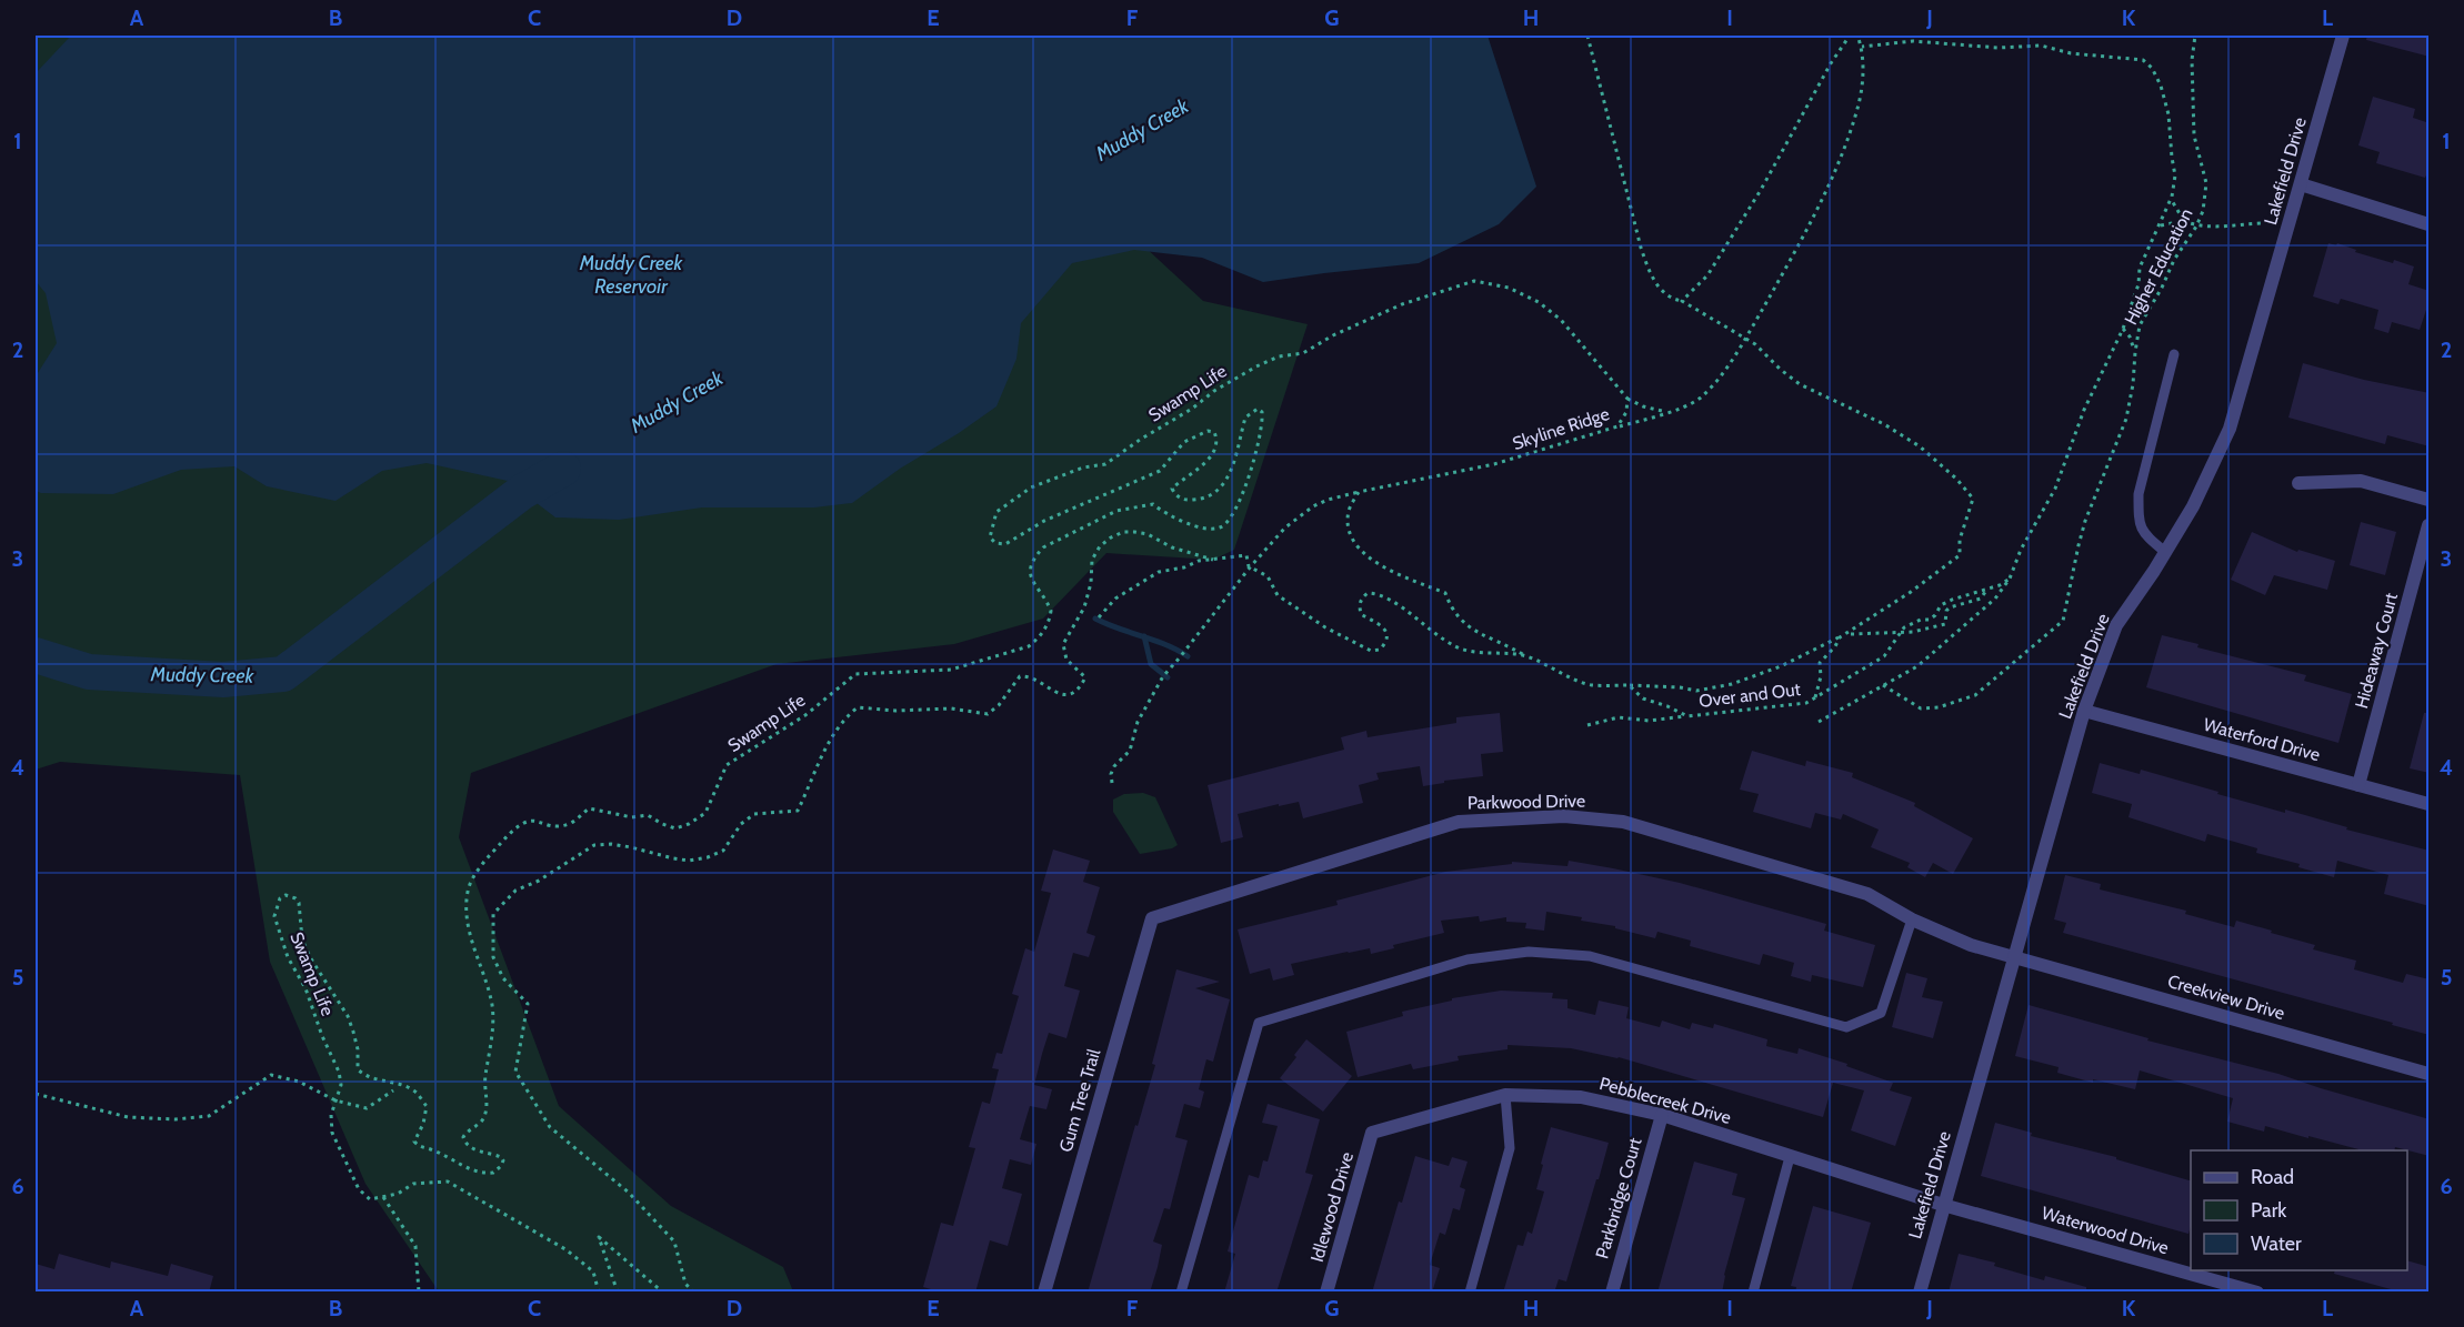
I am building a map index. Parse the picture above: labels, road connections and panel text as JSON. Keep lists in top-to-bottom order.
{
  "streets": {
    "street": [
      "Lakefield Drive",
      "Hideaway Court",
      "Waterford Drive",
      "Parkwood Drive",
      "Creekview Drive",
      "Gum Tree Trail",
      "Pebblecreek Drive",
      "Parkbridge Court",
      "Idlewood Drive",
      "Waterwood Drive"
    ],
    "path": [
      "Higher Education",
      "Swamp Life",
      "Skyline Ridge",
      "Over and Out"
    ]
  },
  "crossings": [
    ["Lakefield Drive", "Waterford Drive"],
    ["Lakefield Drive", "Parkwood Drive"],
    ["Lakefield Drive", "Creekview Drive"],
    ["Lakefield Drive", "Pebblecreek Drive"],
    ["Lakefield Drive", "Waterwood Drive"],
    ["Swamp Life", "Skyline Ridge"],
    ["Hideaway Court", "Waterford Drive"],
    ["Parkwood Drive", "Creekview Drive"],
    ["Parkwood Drive", "Gum Tree Trail"],
    ["Pebblecreek Drive", "Parkbridge Court"],
    ["Pebblecreek Drive", "Idlewood Drive"],
    ["Pebblecreek Drive", "Waterwood Drive"]
  ],
  "water": ["Muddy Creek", "Muddy Creek Reservoir"],
  "legend": ["Road", "Park", "Water"],
  "grid": {
    "columns": [
      "A",
      "B",
      "C",
      "D",
      "E",
      "F",
      "G",
      "H",
      "I",
      "J",
      "K",
      "L"
    ],
    "rows": [
      "1",
      "2",
      "3",
      "4",
      "5",
      "6"
    ]
  }
}
